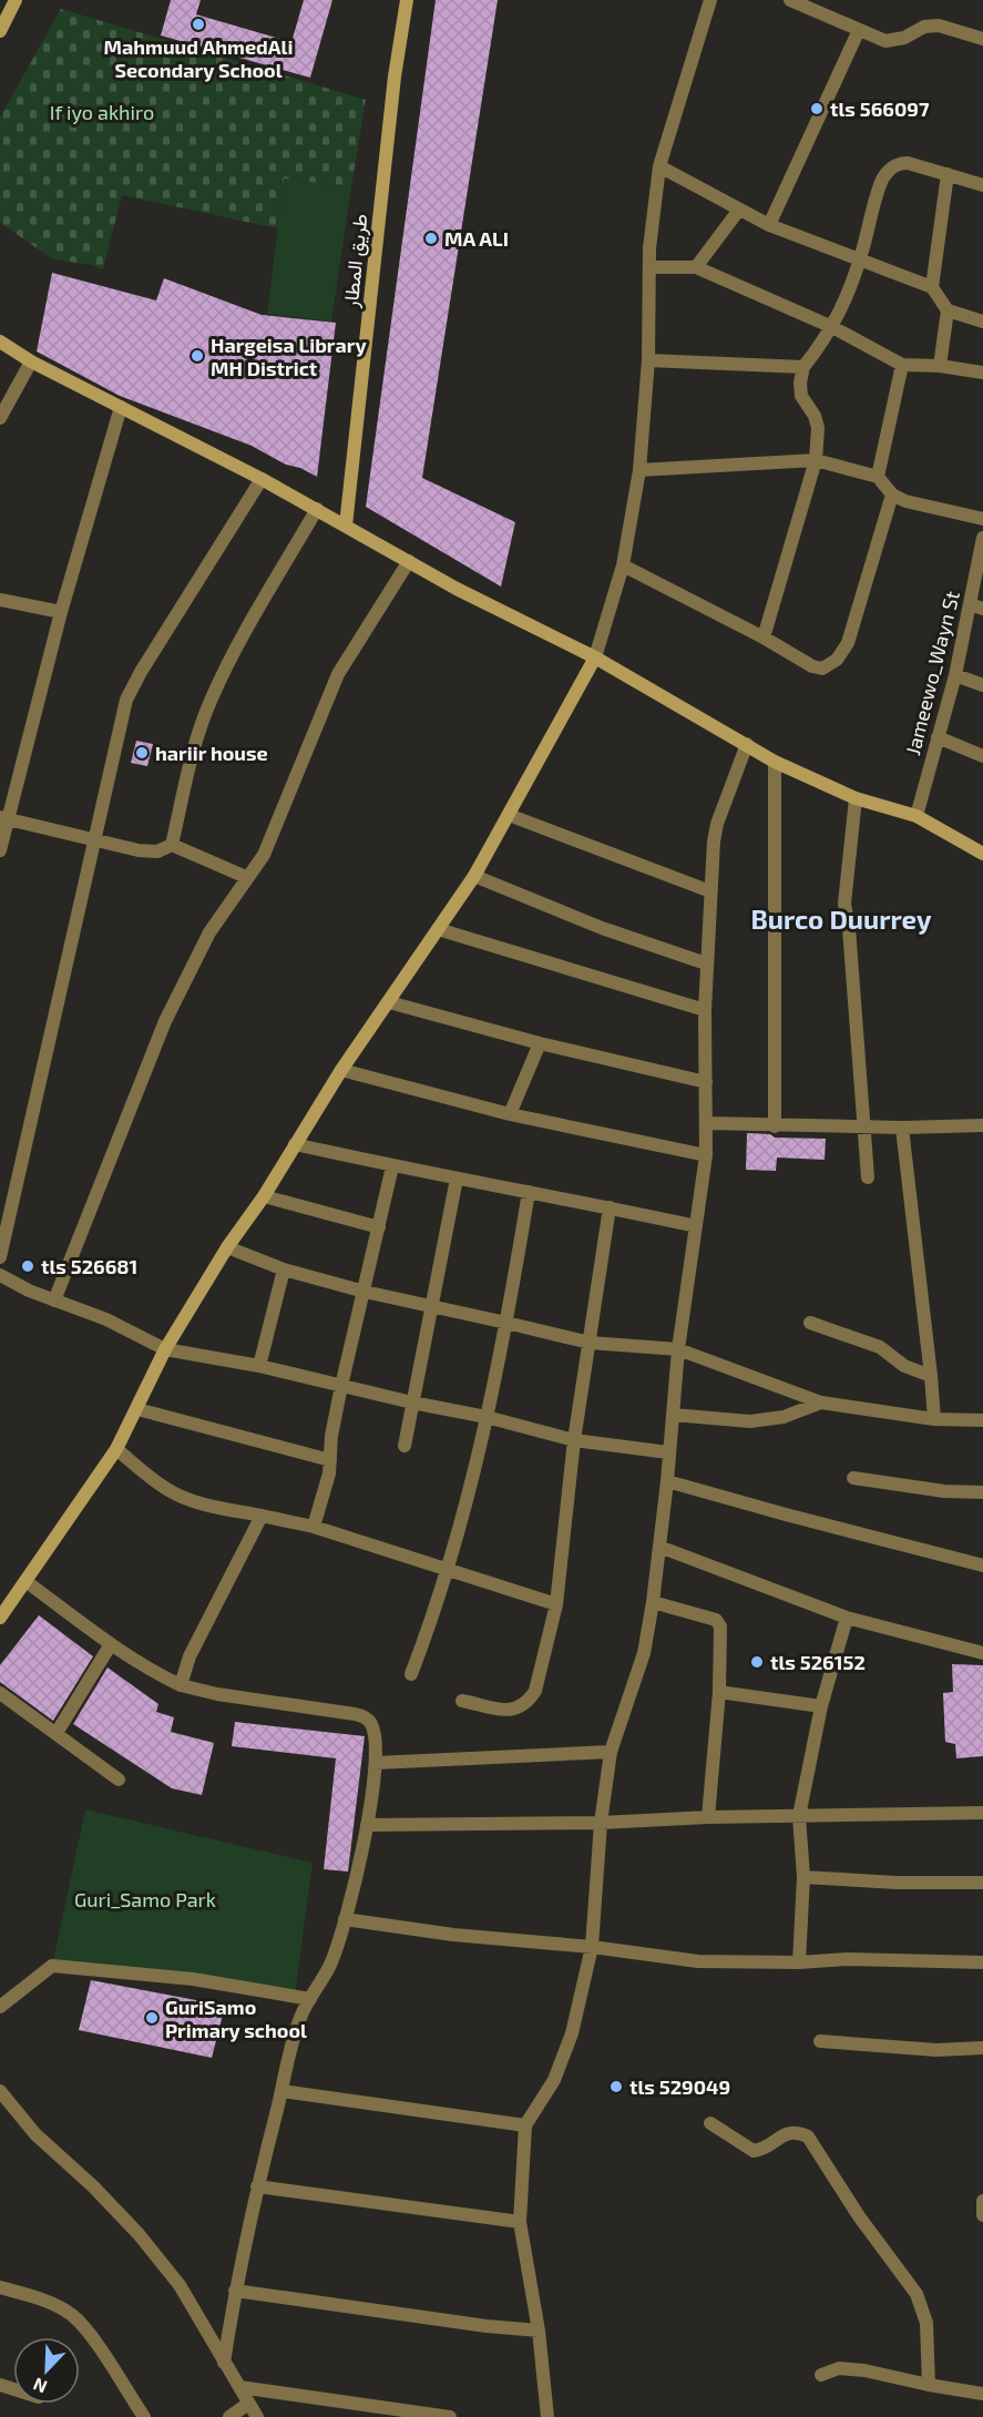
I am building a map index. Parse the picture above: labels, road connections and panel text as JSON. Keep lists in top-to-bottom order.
{
  "streets": {
    "main road": ["طريق المطار"],
    "street": ["Jameewo_Wayn St"]
  },
  "districts": ["Burco Duurrey"],
  "parks": ["If iyo akhiro", "Guri_Samo Park"],
  "places": [
    "Mahmuud AhmedAli Secondary School",
    "tls 566097",
    "MA ALI",
    "Hargeisa Library MH District",
    "hariir house",
    "tls 526681",
    "tls 526152",
    "GuriSamo Primary school",
    "tls 529049"
  ],
  "north": "bottom left"
}
